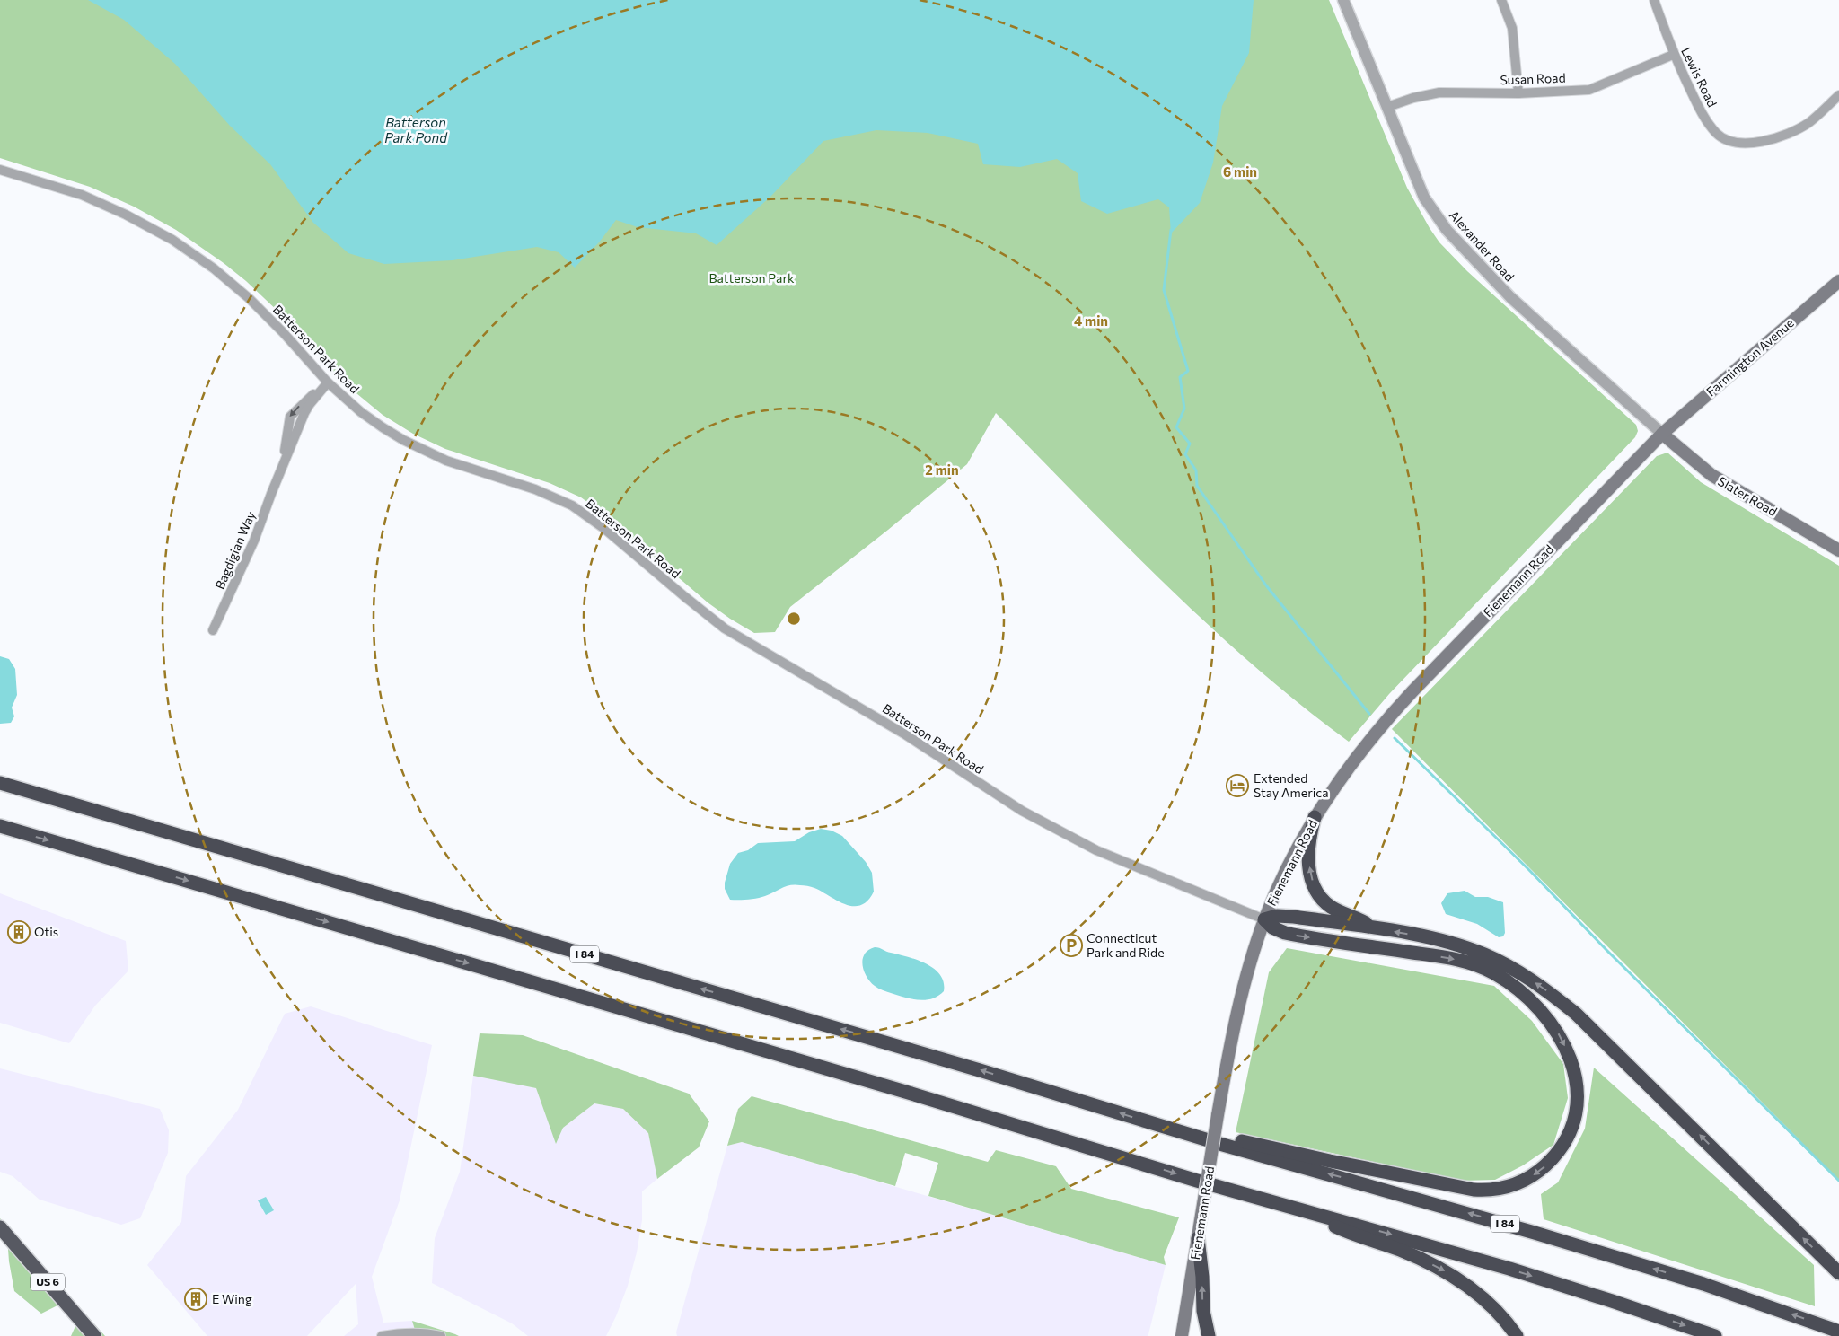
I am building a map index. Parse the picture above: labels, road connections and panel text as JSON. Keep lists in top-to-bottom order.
{
  "streets": {
    "highway": ["I 84", "US 6"],
    "main road": ["Farmington Avenue", "Slater Road", "Fienemann Road"],
    "street": [
      "Lewis Road",
      "Susan Road",
      "Alexander Road",
      "Batterson Park Road",
      "Bagdigian Way"
    ]
  },
  "crossings": [
    ["Lewis Road", "Susan Road"],
    ["Susan Road", "Alexander Road"],
    ["Alexander Road", "Farmington Avenue"],
    ["Alexander Road", "Slater Road"],
    ["Alexander Road", "Fienemann Road"],
    ["Batterson Park Road", "Bagdigian Way"],
    ["Batterson Park Road", "Fienemann Road"],
    ["Farmington Avenue", "Slater Road"],
    ["Farmington Avenue", "Fienemann Road"],
    ["Slater Road", "Fienemann Road"]
  ],
  "water": ["Batterson Park Pond"],
  "parks": ["Batterson Park"],
  "places": {
    "hotel": ["Extended Stay America"],
    "building": ["Otis", "E Wing"],
    "parking": ["Connecticut Park and Ride"]
  },
  "rings": ["6 min", "4 min", "2 min"]
}
